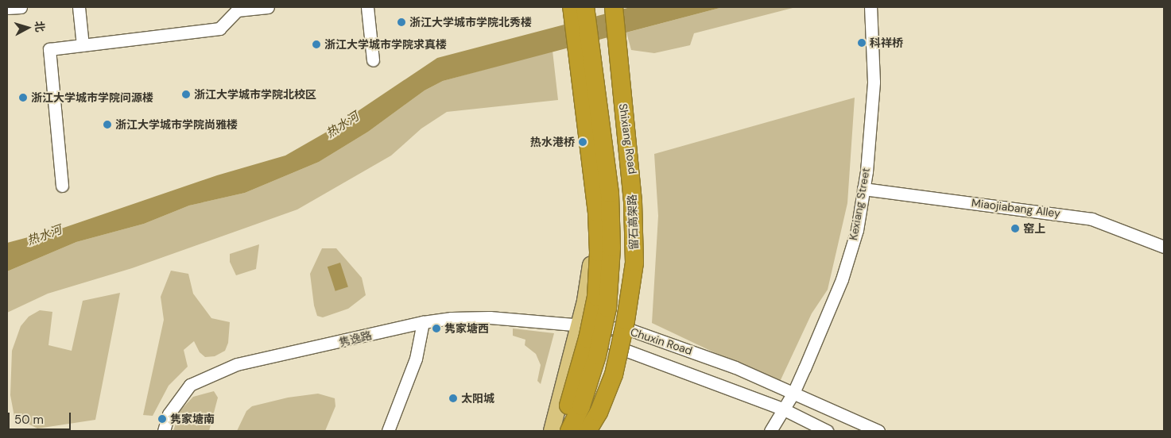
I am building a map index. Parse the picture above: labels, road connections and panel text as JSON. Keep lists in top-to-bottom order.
{
  "streets": {
    "highway": ["留石高架路"],
    "main road": ["Shixiang Road"],
    "street": [
      "Kexiang Street",
      "Miaojiabang Alley",
      "隽逸路",
      "Chuxin Road"
    ]
  },
  "crossings": [
    ["Shixiang Road", "Chuxin Road"],
    ["Kexiang Street", "Miaojiabang Alley"],
    ["Kexiang Street", "Chuxin Road"],
    ["隽逸路", "Chuxin Road"]
  ],
  "water": ["热水河"],
  "places": [
    "浙江大学城市学院北秀楼",
    "科祥桥",
    "浙江大学城市学院求真楼",
    "浙江大学城市学院北校区",
    "浙江大学城市学院问源楼",
    "浙江大学城市学院尚雅楼",
    "热水港桥",
    "窑上",
    "隽家塘西",
    "太阳城",
    "隽家塘南"
  ],
  "scale_bar": "50 m",
  "north": "right"
}
